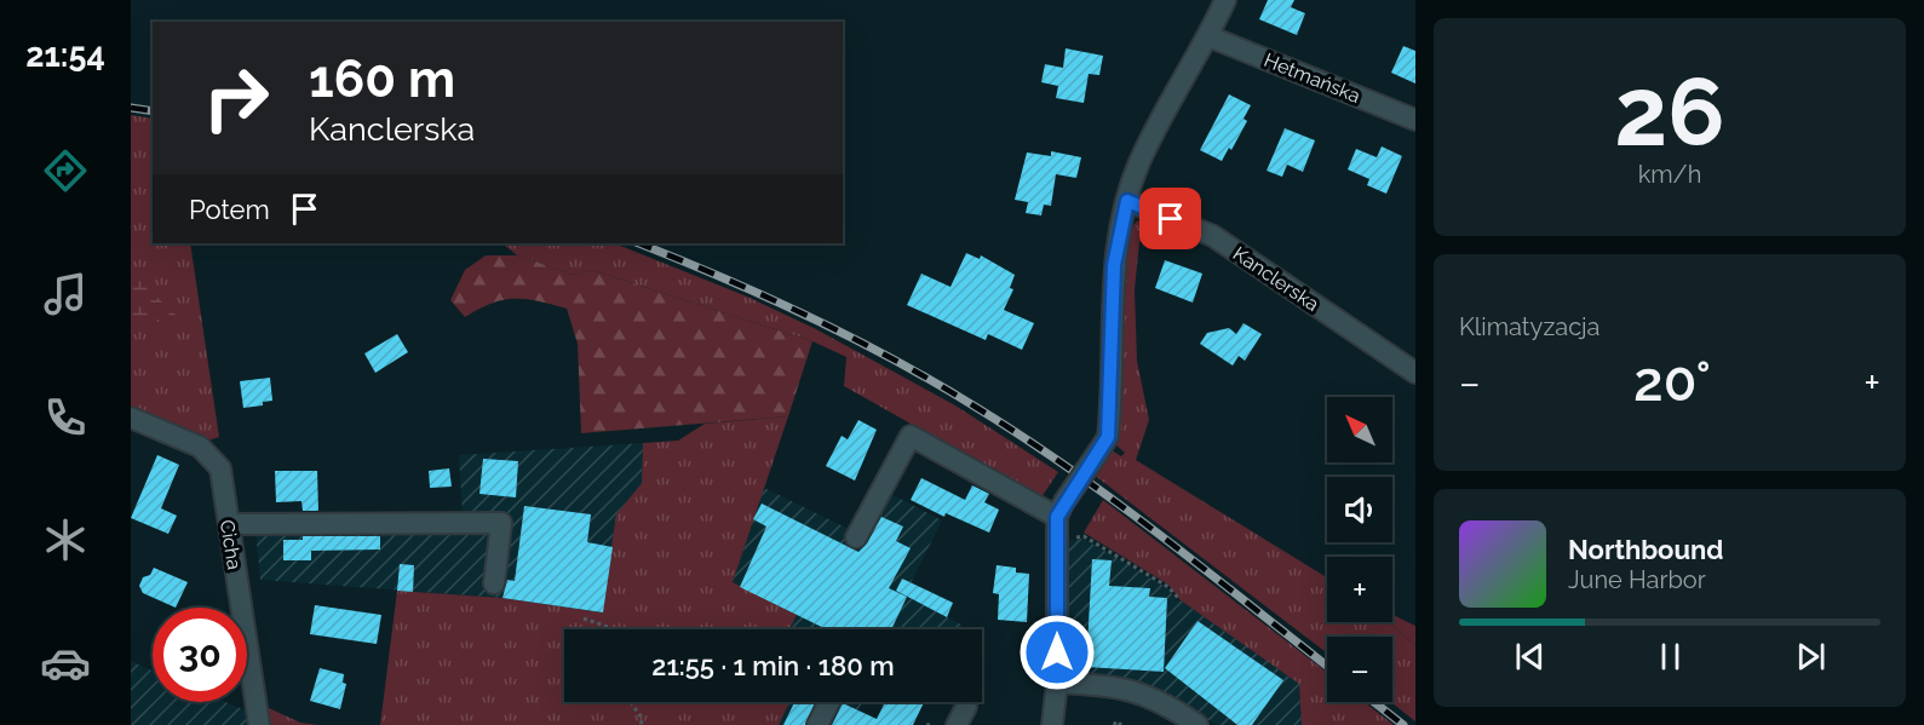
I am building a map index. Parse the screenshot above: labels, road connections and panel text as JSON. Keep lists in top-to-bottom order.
{
  "streets": {
    "street": ["Hetmańska", "Kanclerska", "Cicha"]
  },
  "north": "top left",
  "page": {
    "tabs": "21:54",
    "tile": [
      ["26", "km/h"],
      "Klimatyzacja"
    ],
    "turn": ["160 m", "Kanclerska"],
    "then": "Potem",
    "heat": ["−", "20°", "+"],
    "map_buttons": ["+", "−"],
    "song": ["Northbound", "June Harbor"],
    "limit": "30",
    "trip": "21:55 · 1 min · 180 m"
  }
}
